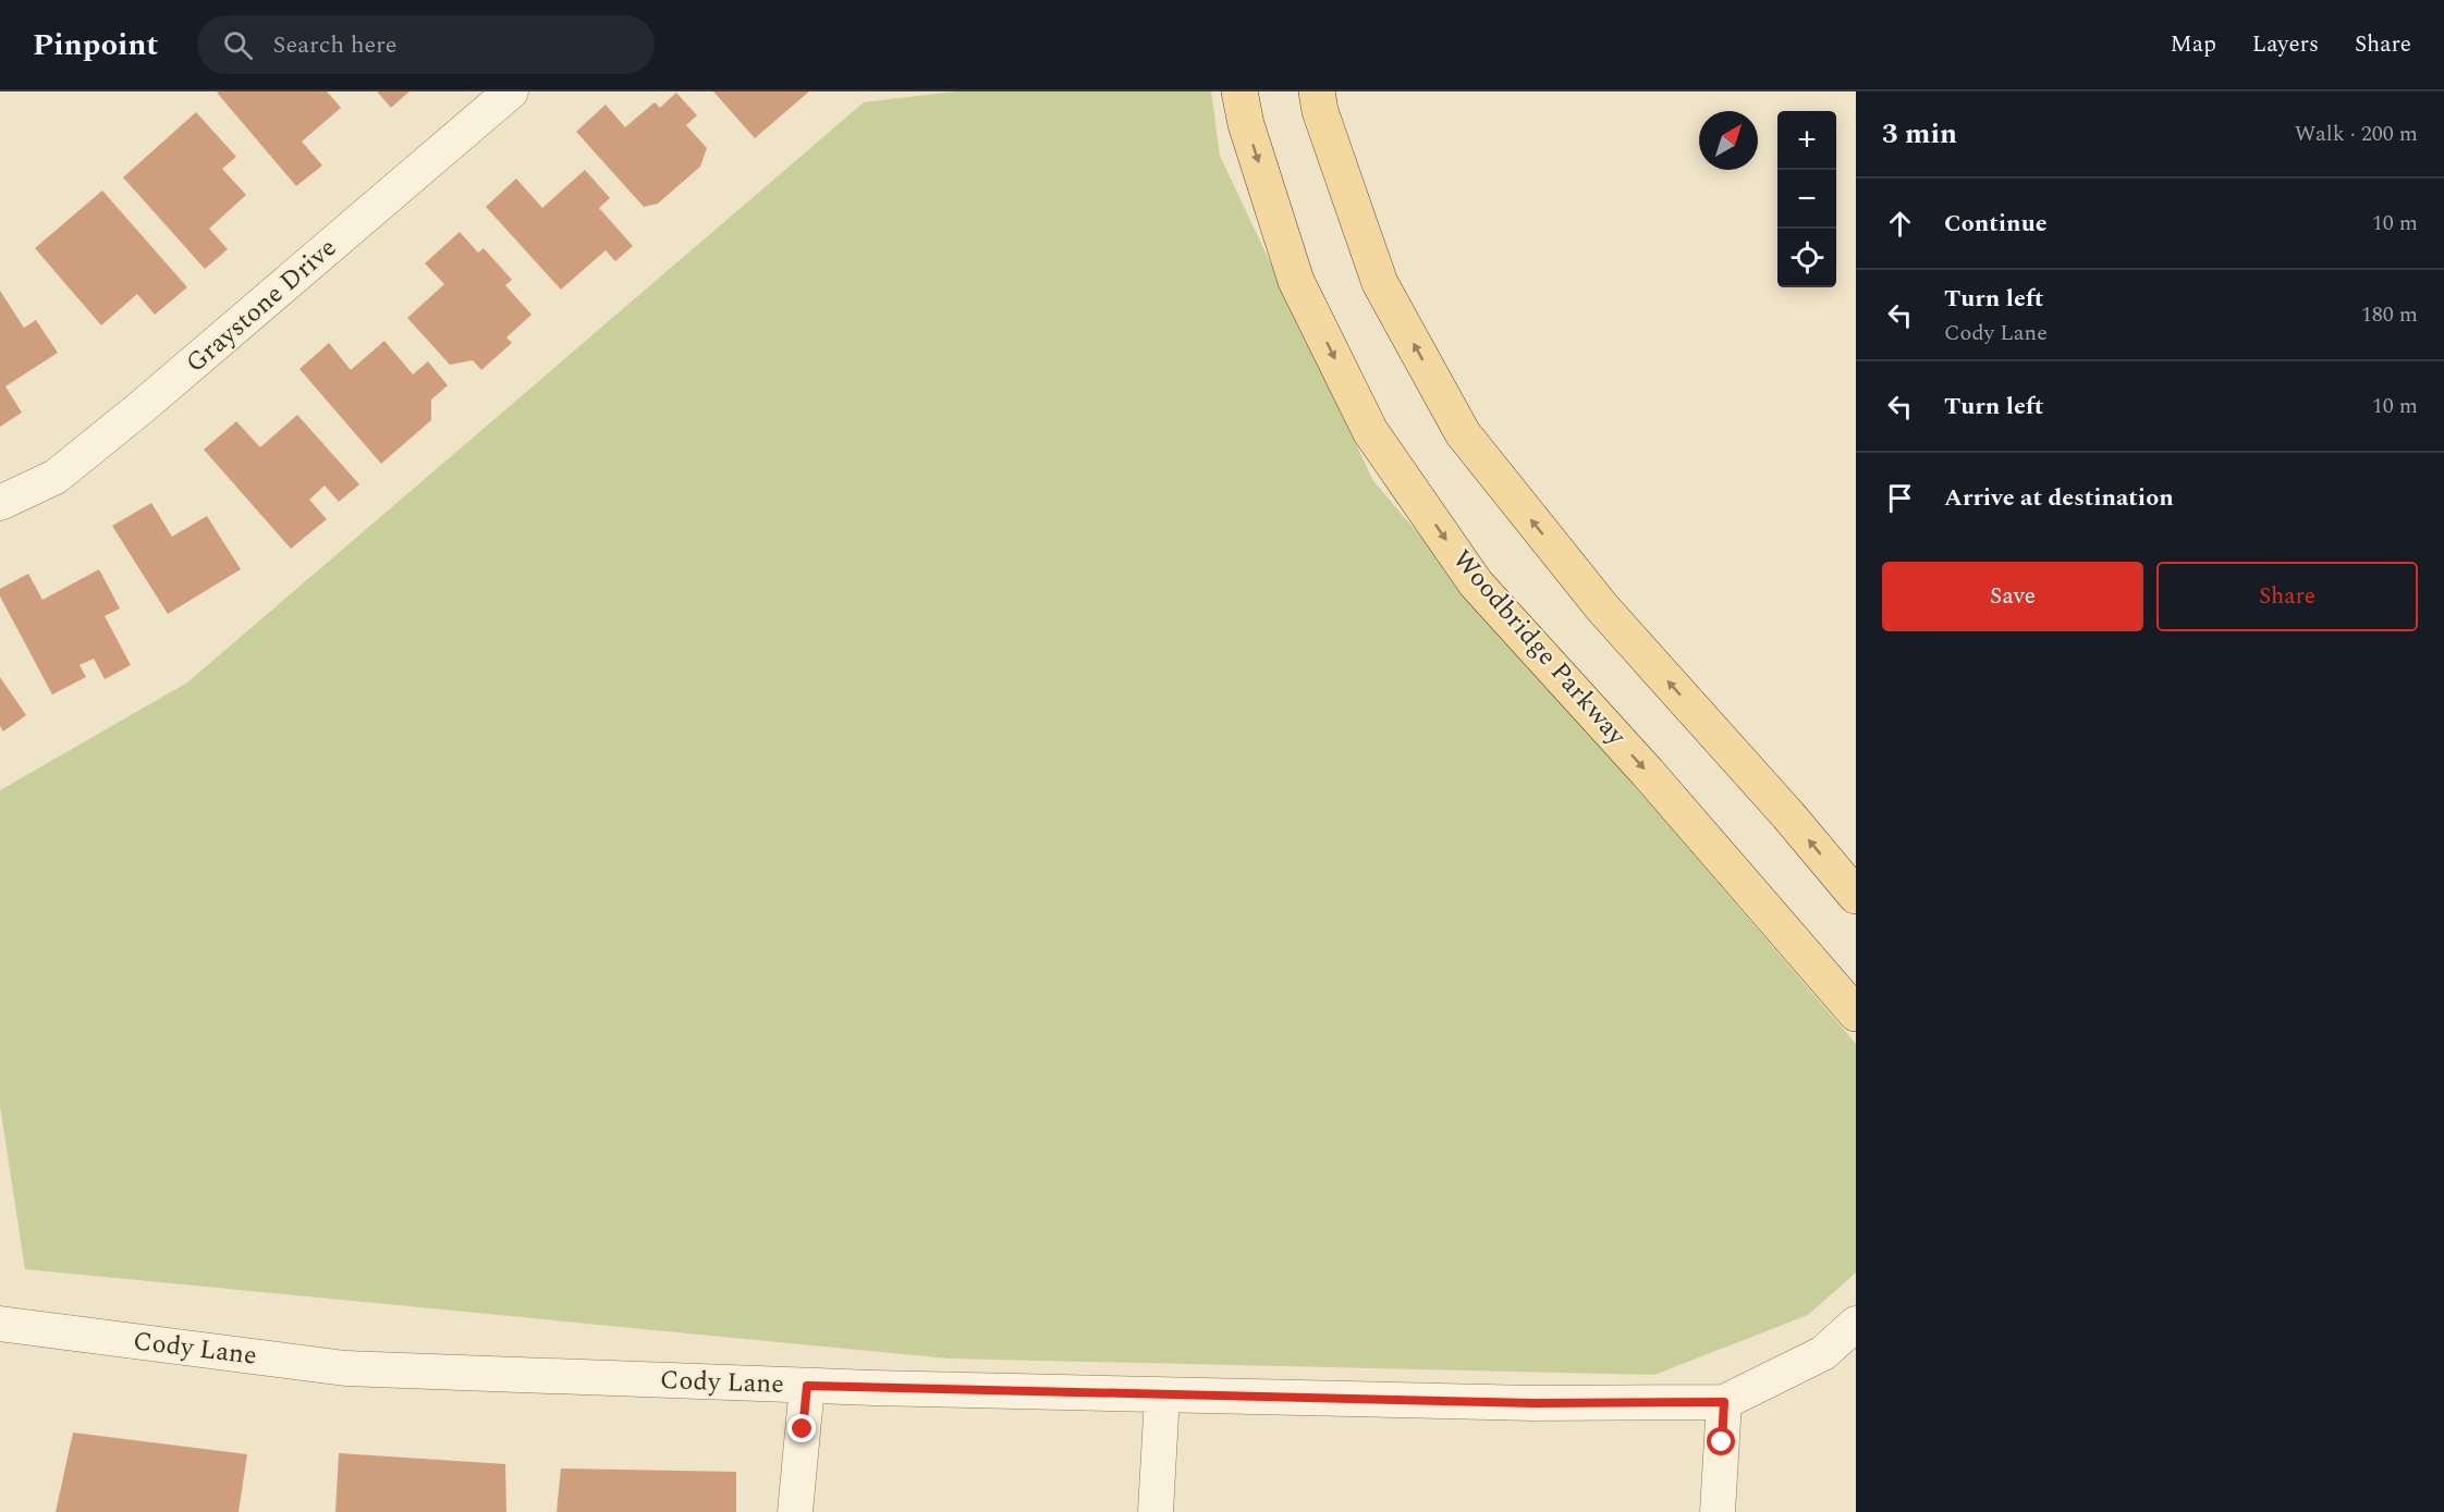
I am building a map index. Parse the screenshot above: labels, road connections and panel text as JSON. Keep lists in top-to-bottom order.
{
  "streets": {
    "main road": ["Woodbridge Parkway"],
    "street": ["Graystone Drive", "Cody Lane"]
  },
  "north": "top right",
  "page": {
    "header": "Pinpoint",
    "search": "Search here",
    "nav": ["Map", "Layers", "Share"],
    "heading": ["3 min", "Walk · 200 m"],
    "map_buttons": ["+", "−"],
    "list": [
      ["Continue", "10 m"],
      ["Turn left", "Cody Lane", "180 m"],
      ["Turn left", "10 m"],
      "Arrive at destination"
    ],
    "buttons": ["Save", "Share"]
  }
}
